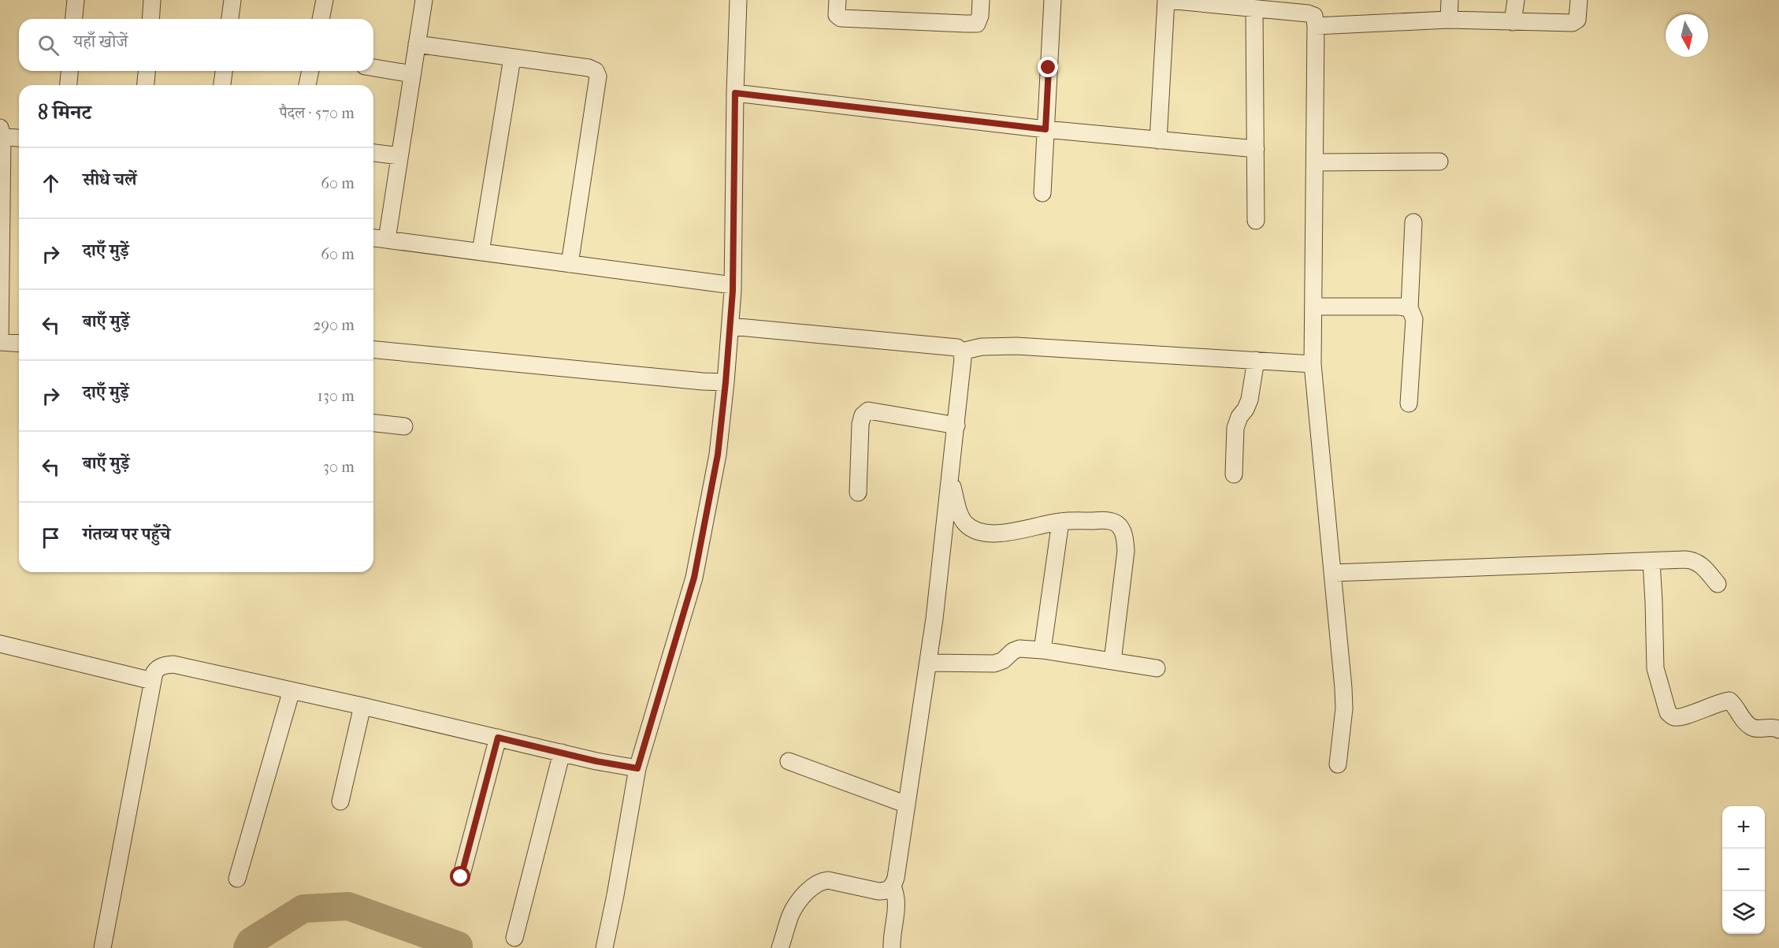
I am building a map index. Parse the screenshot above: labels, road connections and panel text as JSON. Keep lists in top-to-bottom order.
{
  "north": "bottom",
  "page": {
    "search": "यहाँ खोजें",
    "heading": ["8 मिनट", "पैदल · 570 m"],
    "list": [
      ["सीधे चलें", "60 m"],
      ["दाएँ मुड़ें", "60 m"],
      ["बाएँ मुड़ें", "290 m"],
      ["दाएँ मुड़ें", "130 m"],
      ["बाएँ मुड़ें", "30 m"],
      "गंतव्य पर पहुँचे"
    ],
    "map_buttons": ["+", "−"]
  }
}
